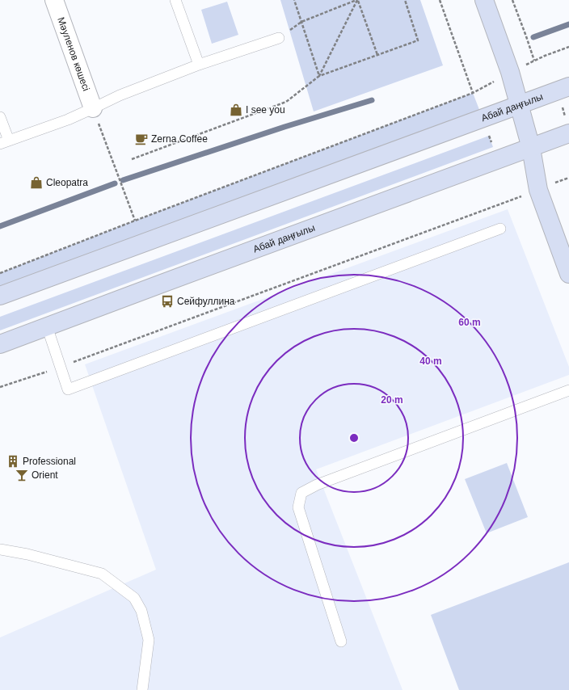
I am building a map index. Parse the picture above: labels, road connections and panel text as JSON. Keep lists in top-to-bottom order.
{
  "streets": {
    "main road": ["Абай даңғылы"],
    "street": ["Мәуленов көшесі"]
  },
  "places": {
    "shop": ["I see you", "Cleopatra"],
    "cafe": ["Zerna Coffee"],
    "bus stop": ["Сейфуллина"],
    "building": ["Professional"],
    "bar": ["Orient"]
  },
  "rings": ["60 m", "40 m", "20 m"]
}
